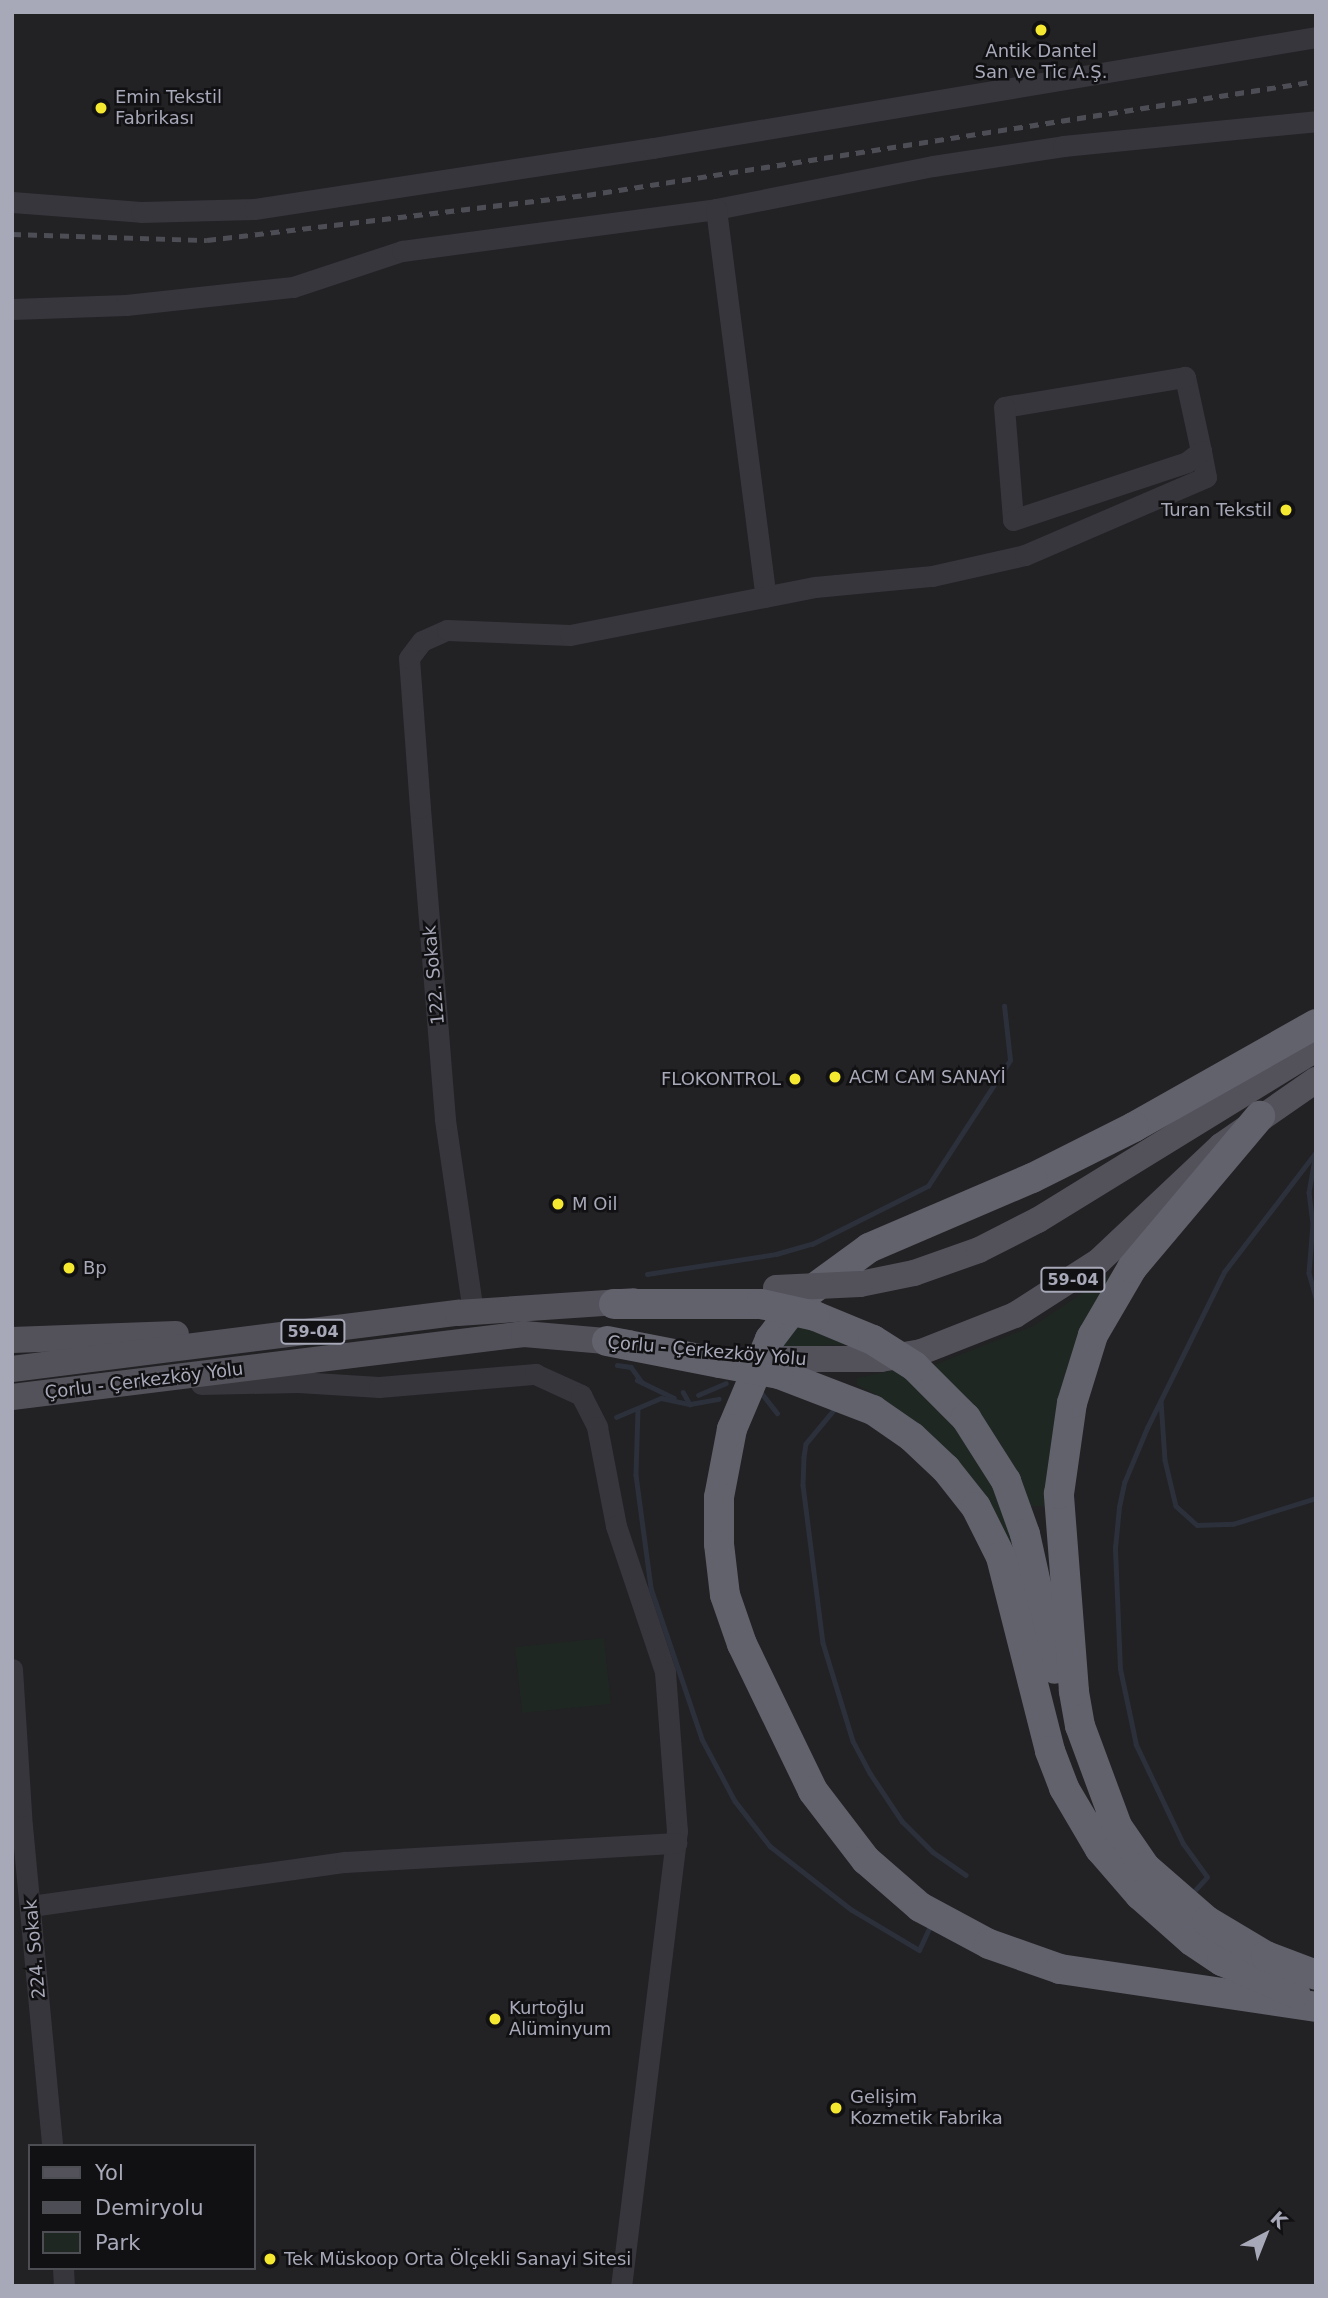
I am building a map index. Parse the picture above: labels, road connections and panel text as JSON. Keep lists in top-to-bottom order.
{
  "streets": {
    "main road": ["59-04", "Çorlu - Çerkezköy Yolu"],
    "street": ["122. Sokak", "224. Sokak"]
  },
  "crossings": [
    ["122. Sokak", "Çorlu - Çerkezköy Yolu"]
  ],
  "places": [
    "Antik Dantel San ve Tic A.Ş.",
    "Emin Tekstil Fabrikası",
    "Turan Tekstil",
    "ACM CAM SANAYİ",
    "FLOKONTROL",
    "M Oil",
    "Bp",
    "Kurtoğlu Alüminyum",
    "Gelişim Kozmetik Fabrika",
    "Tek Müskoop Orta Ölçekli Sanayi Sitesi"
  ],
  "legend": ["Yol", "Demiryolu", "Park"],
  "north": "top right"
}
